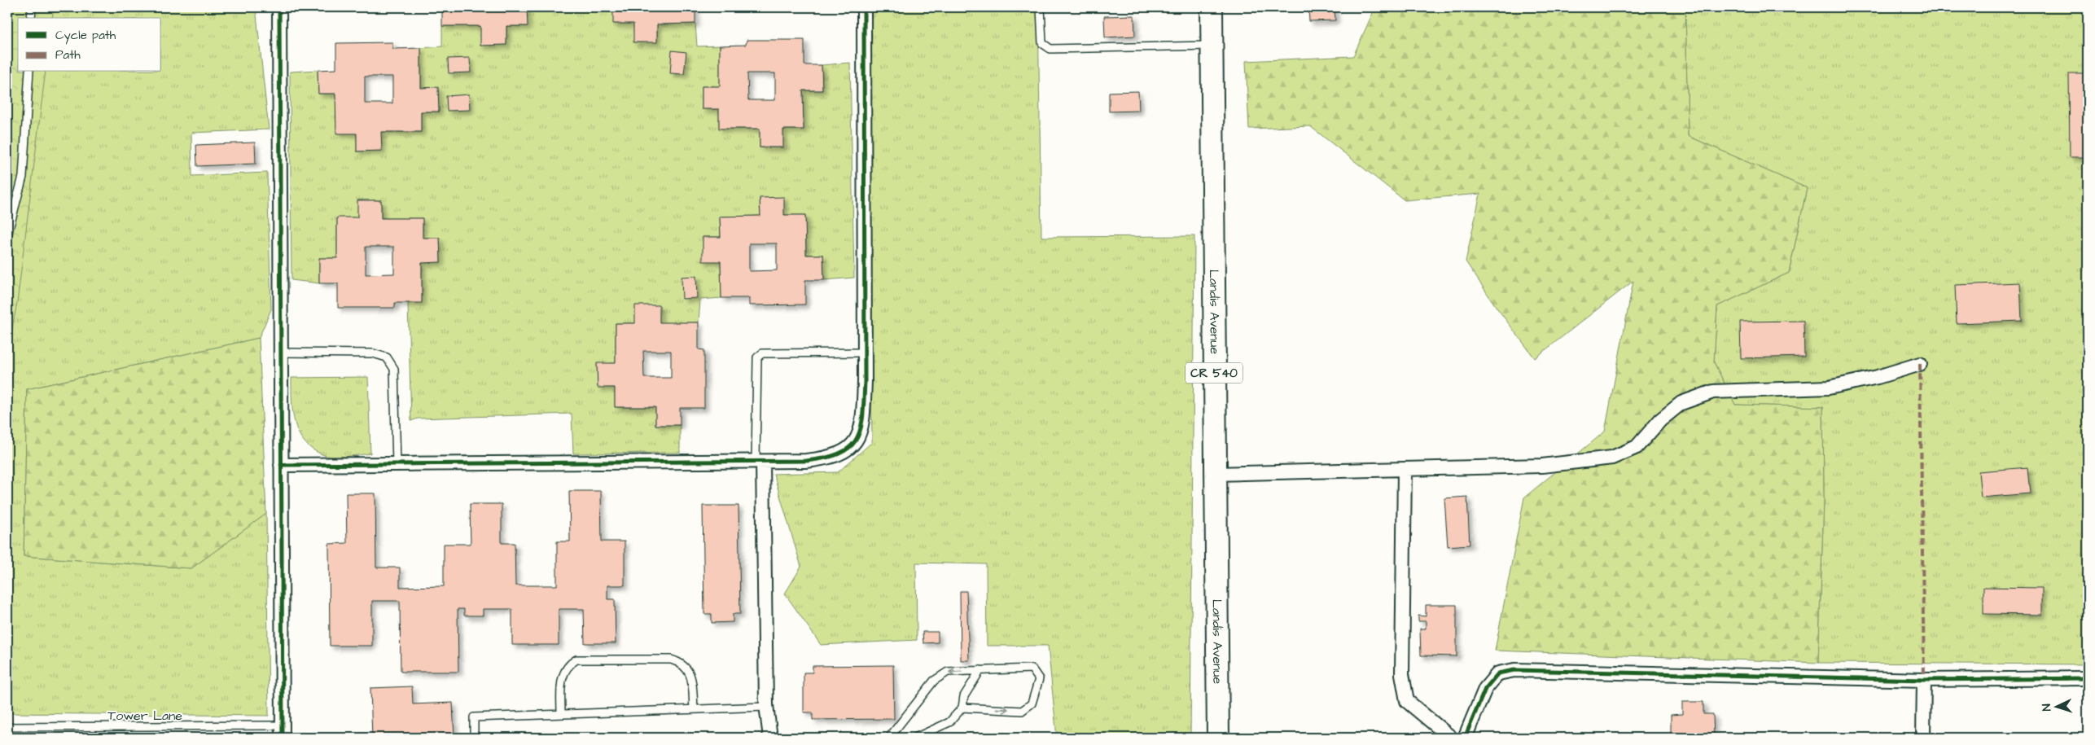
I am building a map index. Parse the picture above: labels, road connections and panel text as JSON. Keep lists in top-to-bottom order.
{
  "streets": {
    "main road": ["Landis Avenue", "CR 540"],
    "lane": ["Tower Lane"]
  },
  "legend": ["Cycle path", "Path"],
  "north": "left"
}
